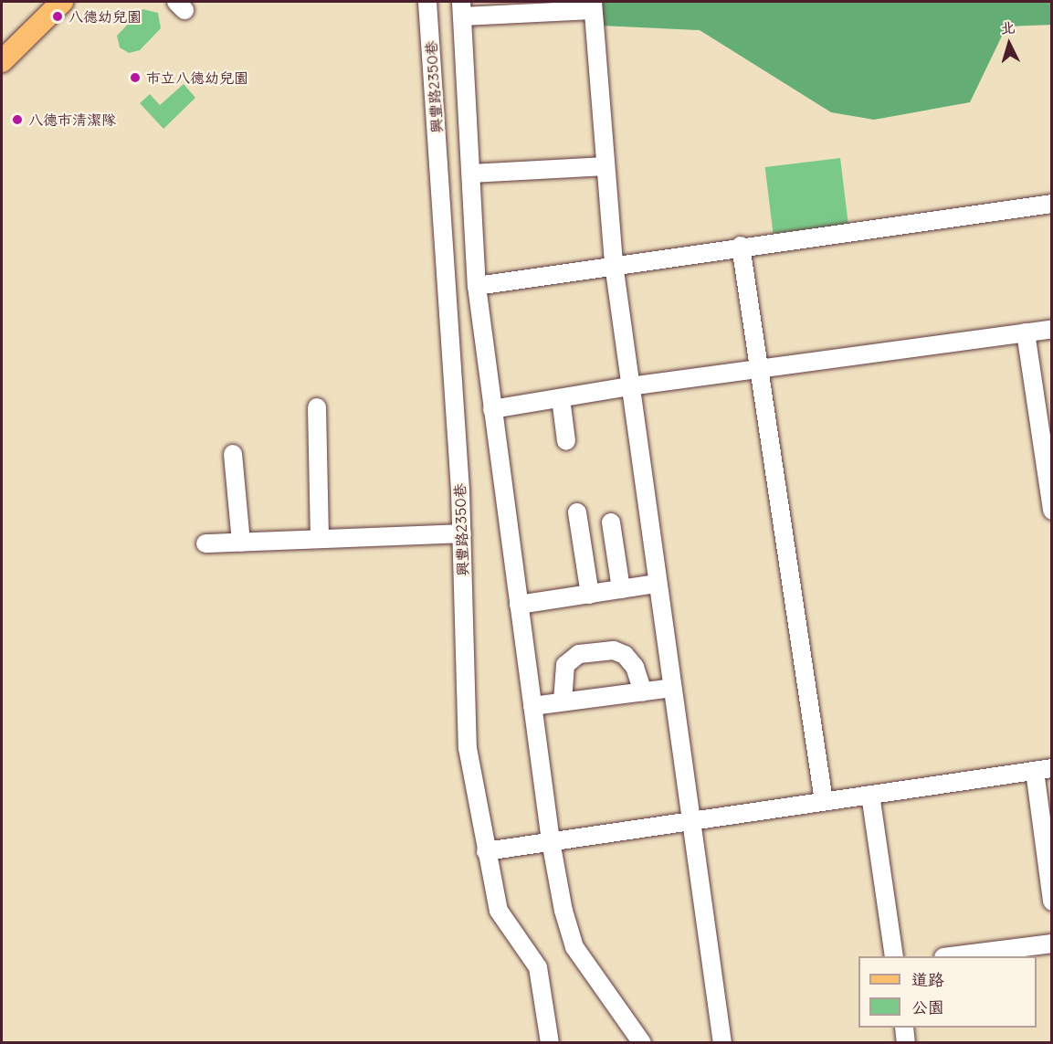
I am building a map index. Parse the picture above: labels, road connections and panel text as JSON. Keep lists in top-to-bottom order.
{
  "streets": {
    "street": ["興豐路2350巷"]
  },
  "places": ["八德幼兒園", "市立八德幼兒園", "八德市清潔隊"],
  "legend": ["道路", "公園"],
  "north": "top"
}
